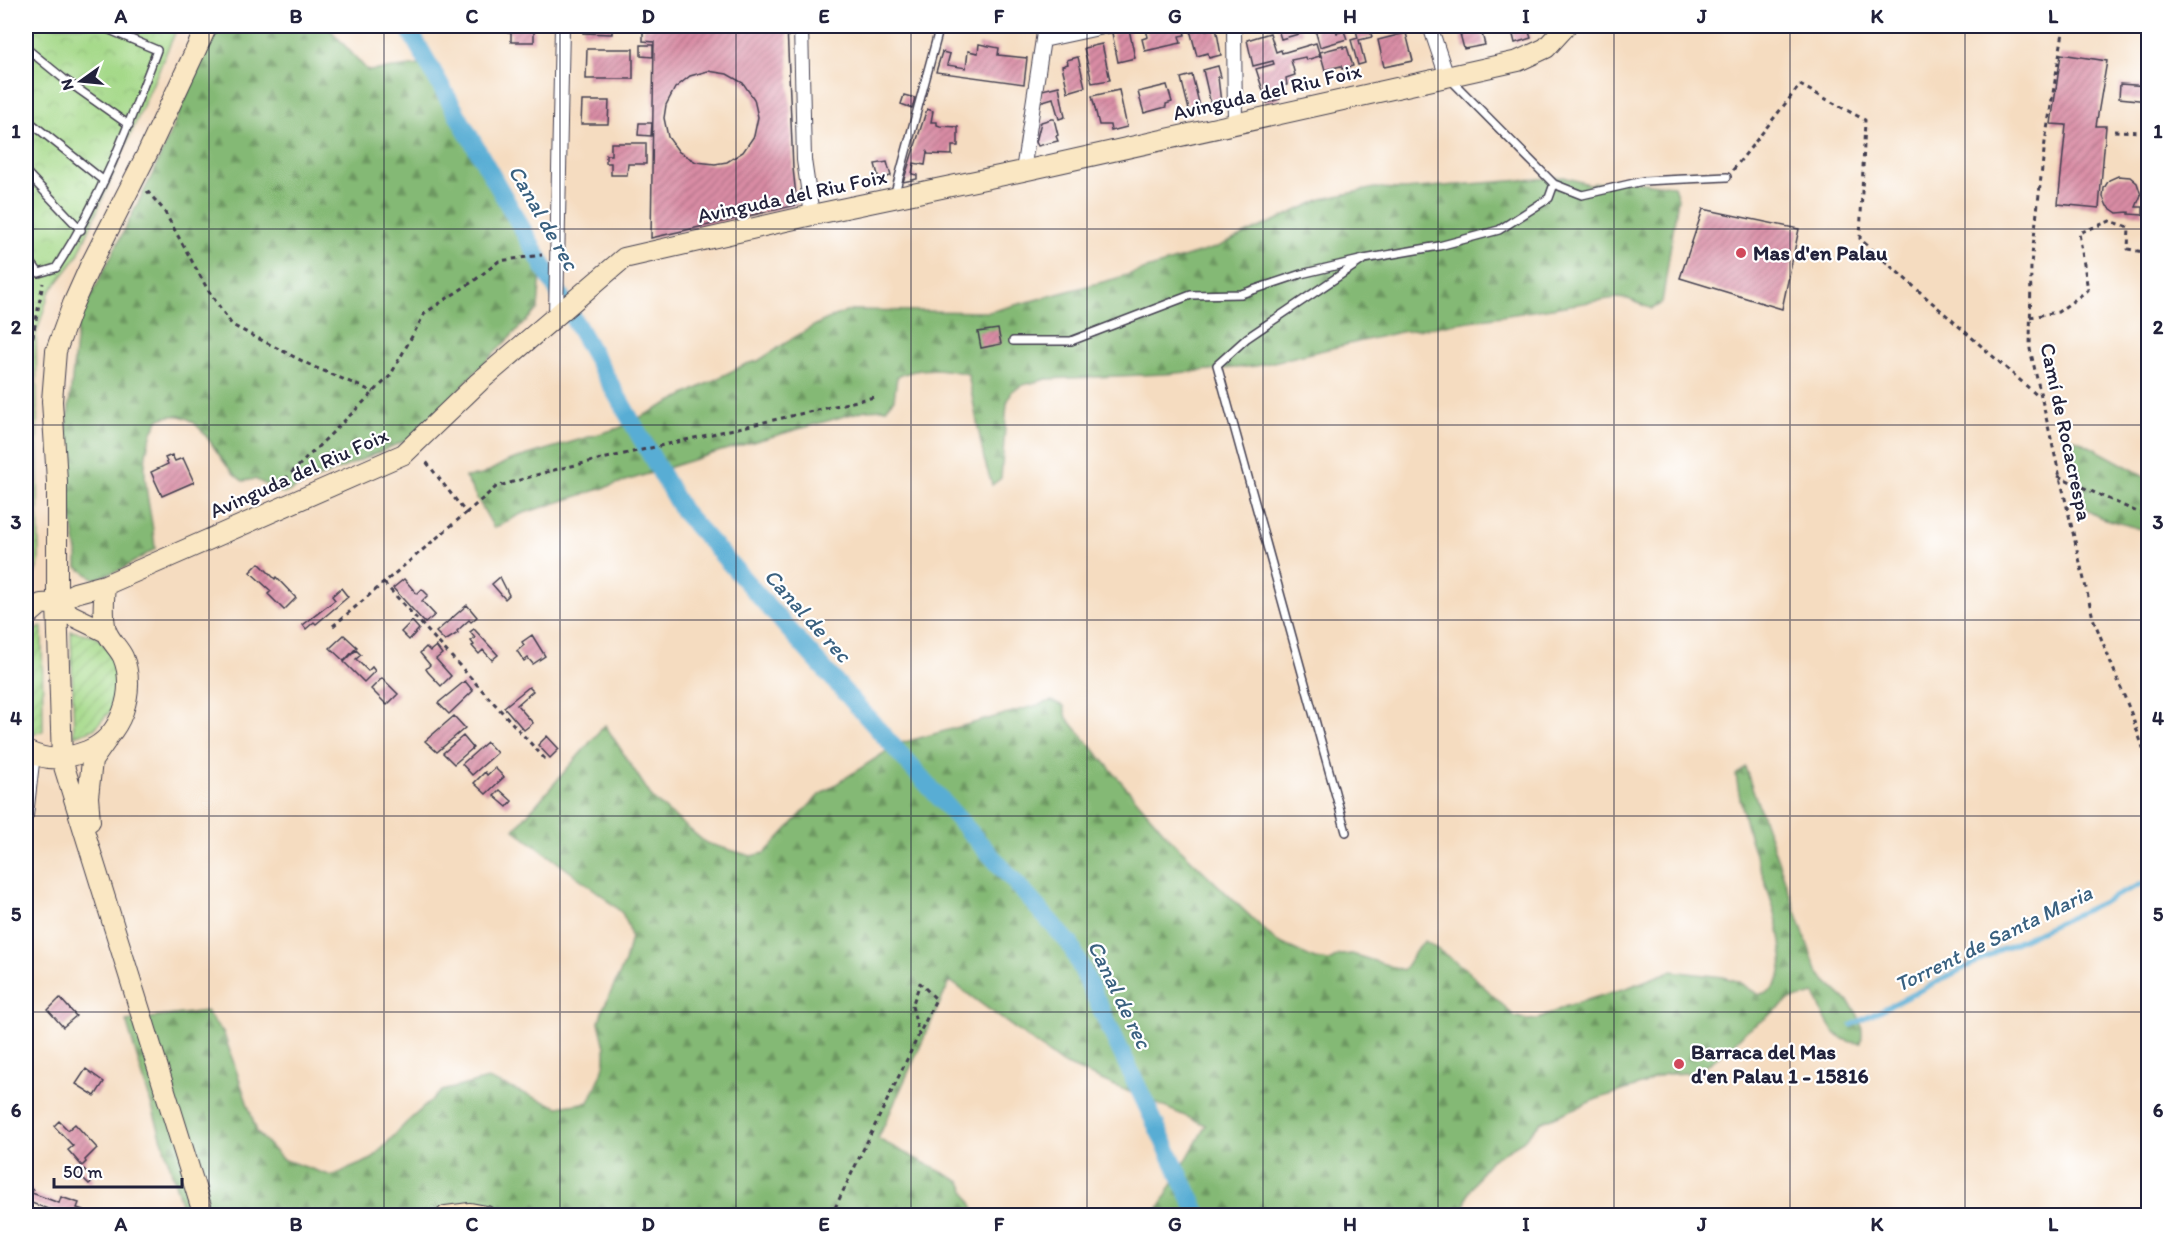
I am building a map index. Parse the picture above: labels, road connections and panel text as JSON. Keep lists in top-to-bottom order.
{
  "streets": {
    "street": ["Avinguda del Riu Foix"],
    "path": ["Camí de Rocacrespa"]
  },
  "water": ["Canal de rec", "Torrent de Santa Maria"],
  "places": ["Mas d'en Palau", "Barraca del Mas d'en Palau 1 - 15816"],
  "scale_bar": "50 m",
  "north": "left",
  "grid": {
    "columns": [
      "A",
      "B",
      "C",
      "D",
      "E",
      "F",
      "G",
      "H",
      "I",
      "J",
      "K",
      "L"
    ],
    "rows": [
      "1",
      "2",
      "3",
      "4",
      "5",
      "6"
    ]
  }
}
